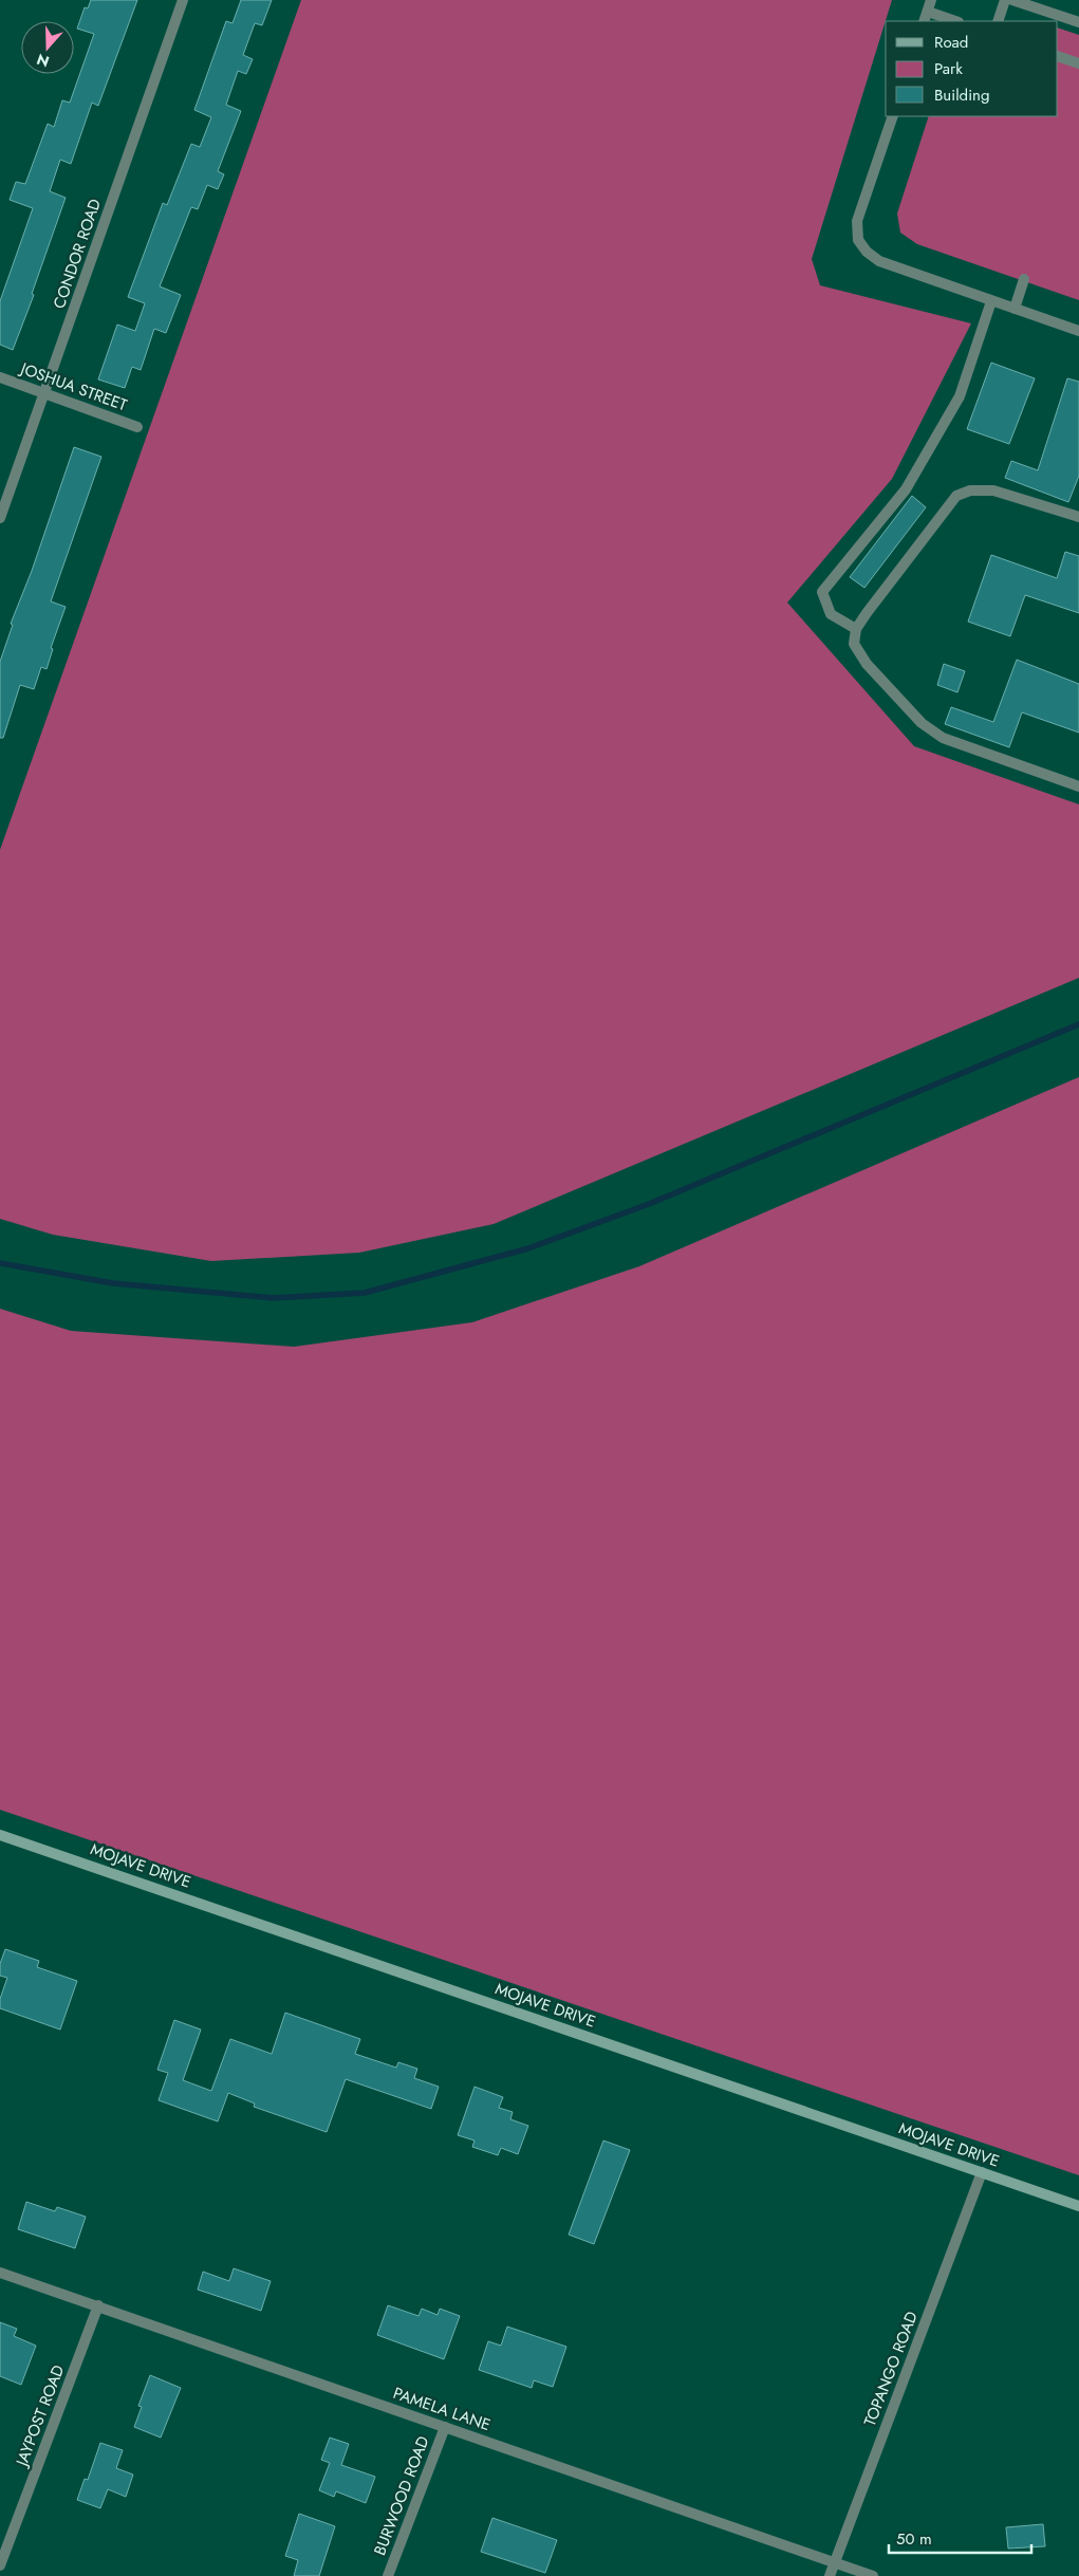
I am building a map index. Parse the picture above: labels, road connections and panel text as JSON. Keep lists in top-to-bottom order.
{
  "streets": {
    "main road": ["MOJAVE DRIVE"],
    "street": [
      "CONDOR ROAD",
      "JOSHUA STREET",
      "TOPANGO ROAD",
      "PAMELA LANE",
      "JAYPOST ROAD",
      "BURWOOD ROAD"
    ]
  },
  "crossings": [
    ["CONDOR ROAD", "JOSHUA STREET"],
    ["MOJAVE DRIVE", "TOPANGO ROAD"],
    ["TOPANGO ROAD", "PAMELA LANE"],
    ["PAMELA LANE", "JAYPOST ROAD"],
    ["PAMELA LANE", "BURWOOD ROAD"]
  ],
  "legend": ["Road", "Park", "Building"],
  "scale_bar": "50 m",
  "north": "bottom"
}
